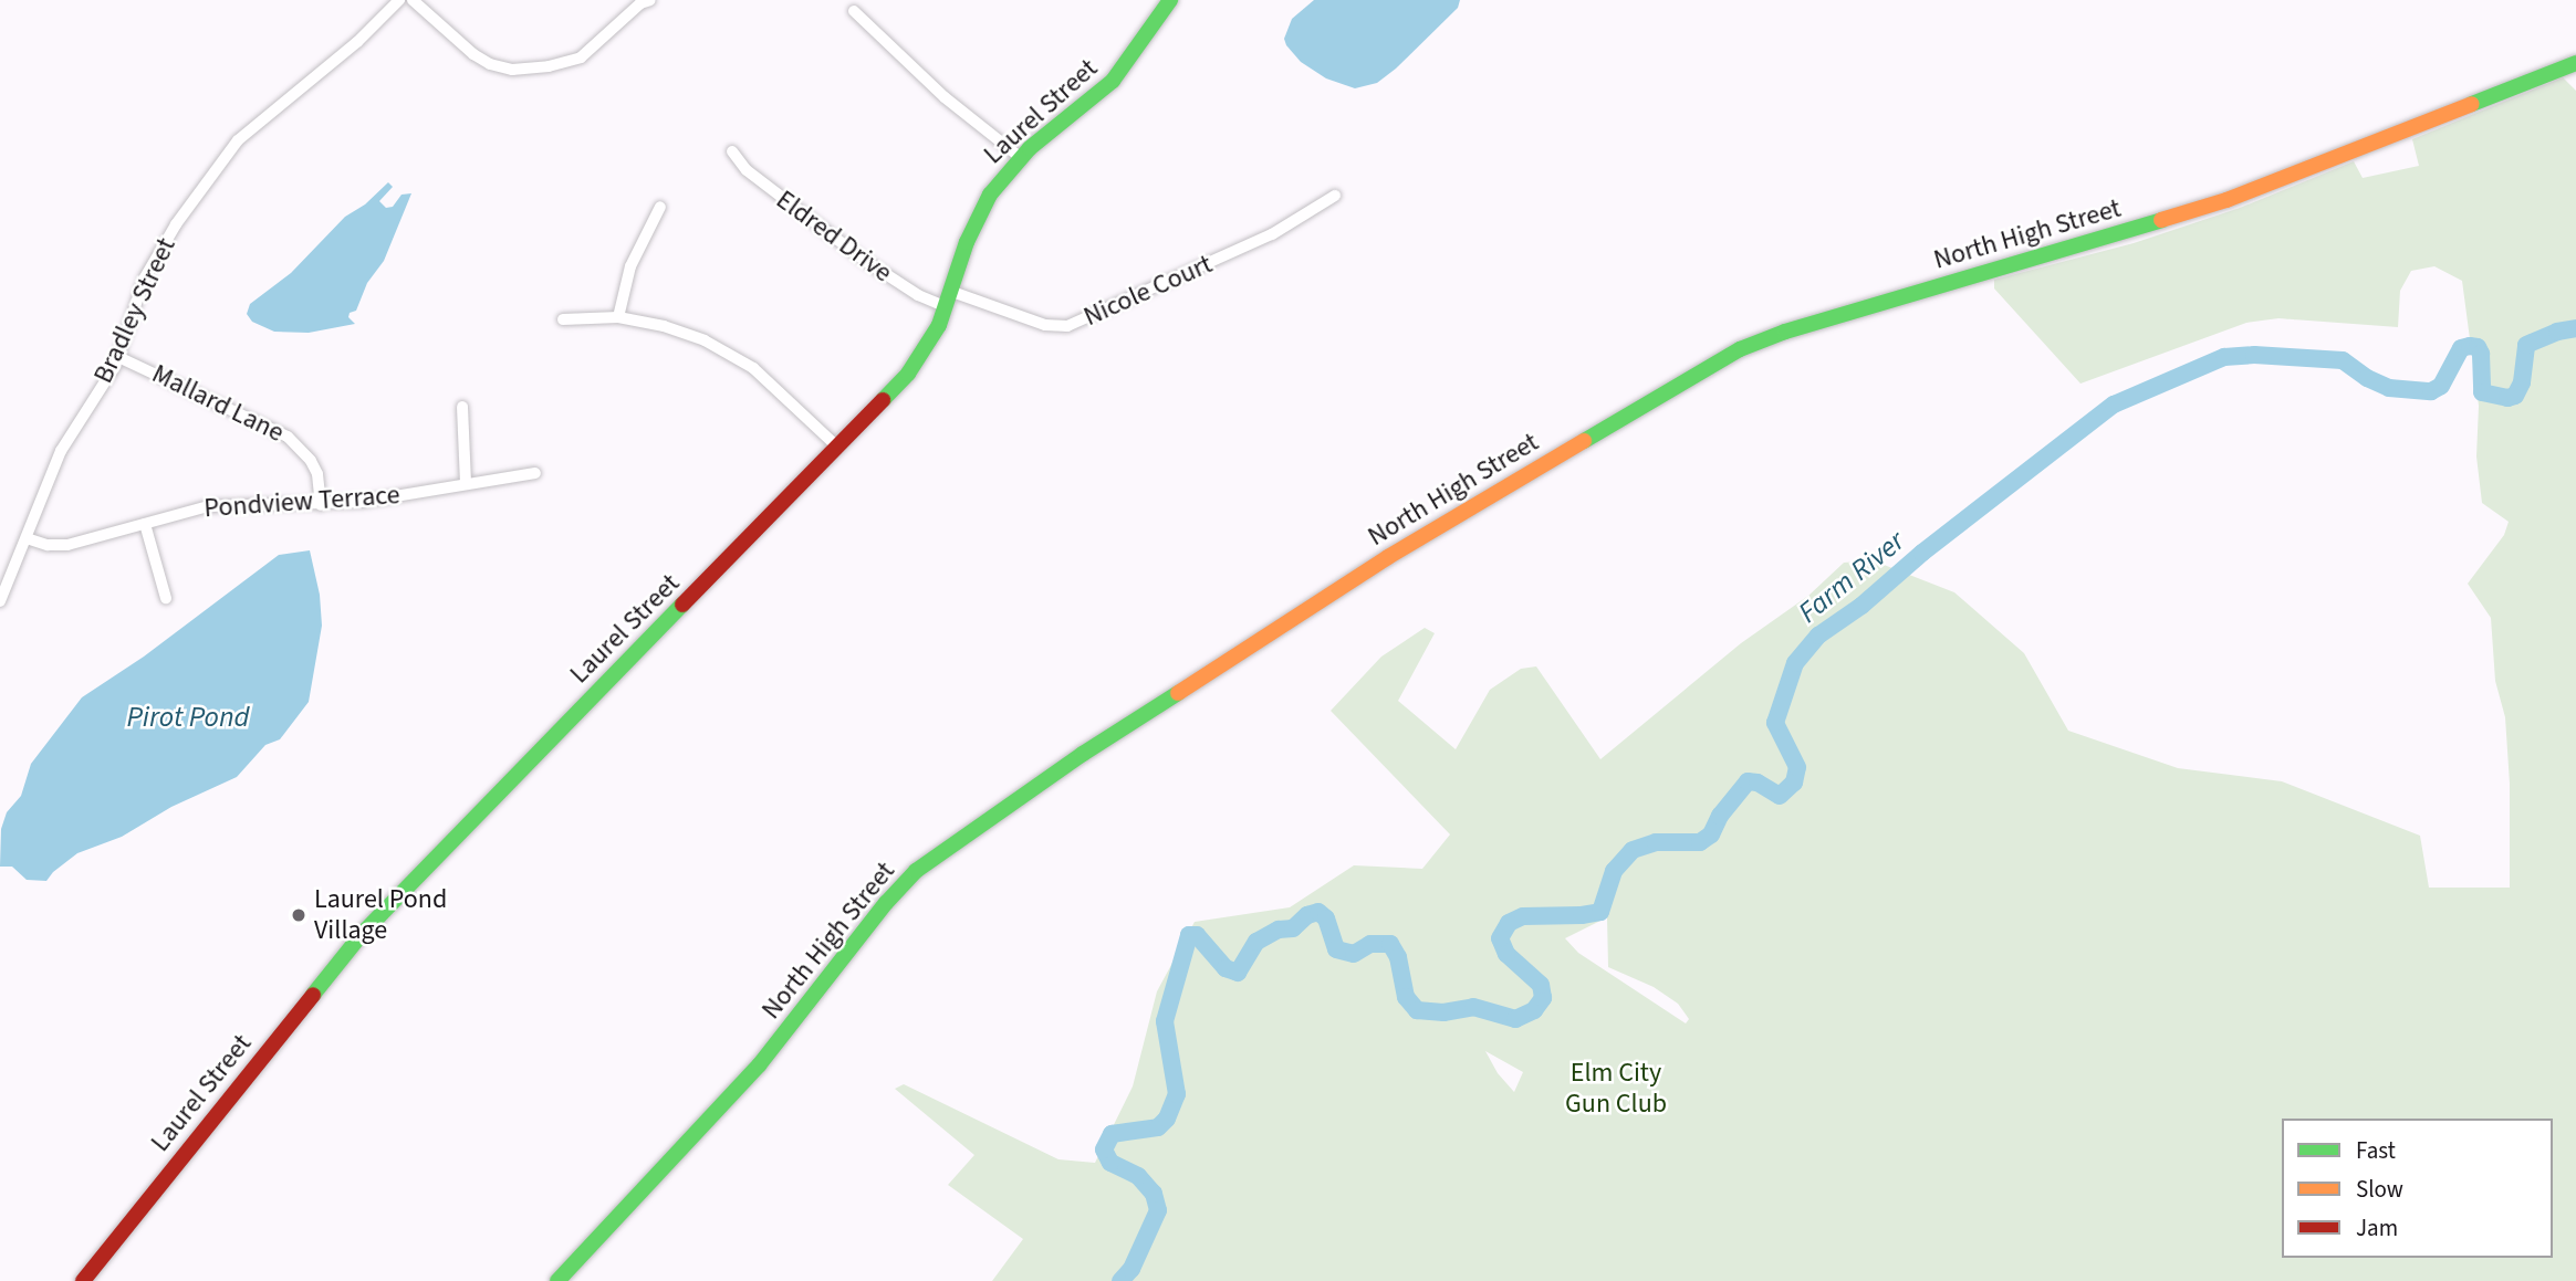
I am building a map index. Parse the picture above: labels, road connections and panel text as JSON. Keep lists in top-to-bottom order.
{
  "streets": {
    "main road": ["Laurel Street", "North High Street"],
    "street": [
      "Eldred Drive",
      "Nicole Court",
      "Bradley Street",
      "Mallard Lane",
      "Pondview Terrace"
    ]
  },
  "crossings": [
    ["Laurel Street", "Eldred Drive"],
    ["Laurel Street", "Nicole Court"],
    ["Eldred Drive", "Nicole Court"],
    ["Bradley Street", "Mallard Lane"],
    ["Bradley Street", "Pondview Terrace"],
    ["Mallard Lane", "Pondview Terrace"]
  ],
  "water": ["Farm River", "Pirot Pond"],
  "parks": ["Elm City Gun Club"],
  "places": ["Laurel Pond Village"],
  "legend": ["Fast", "Slow", "Jam"]
}
